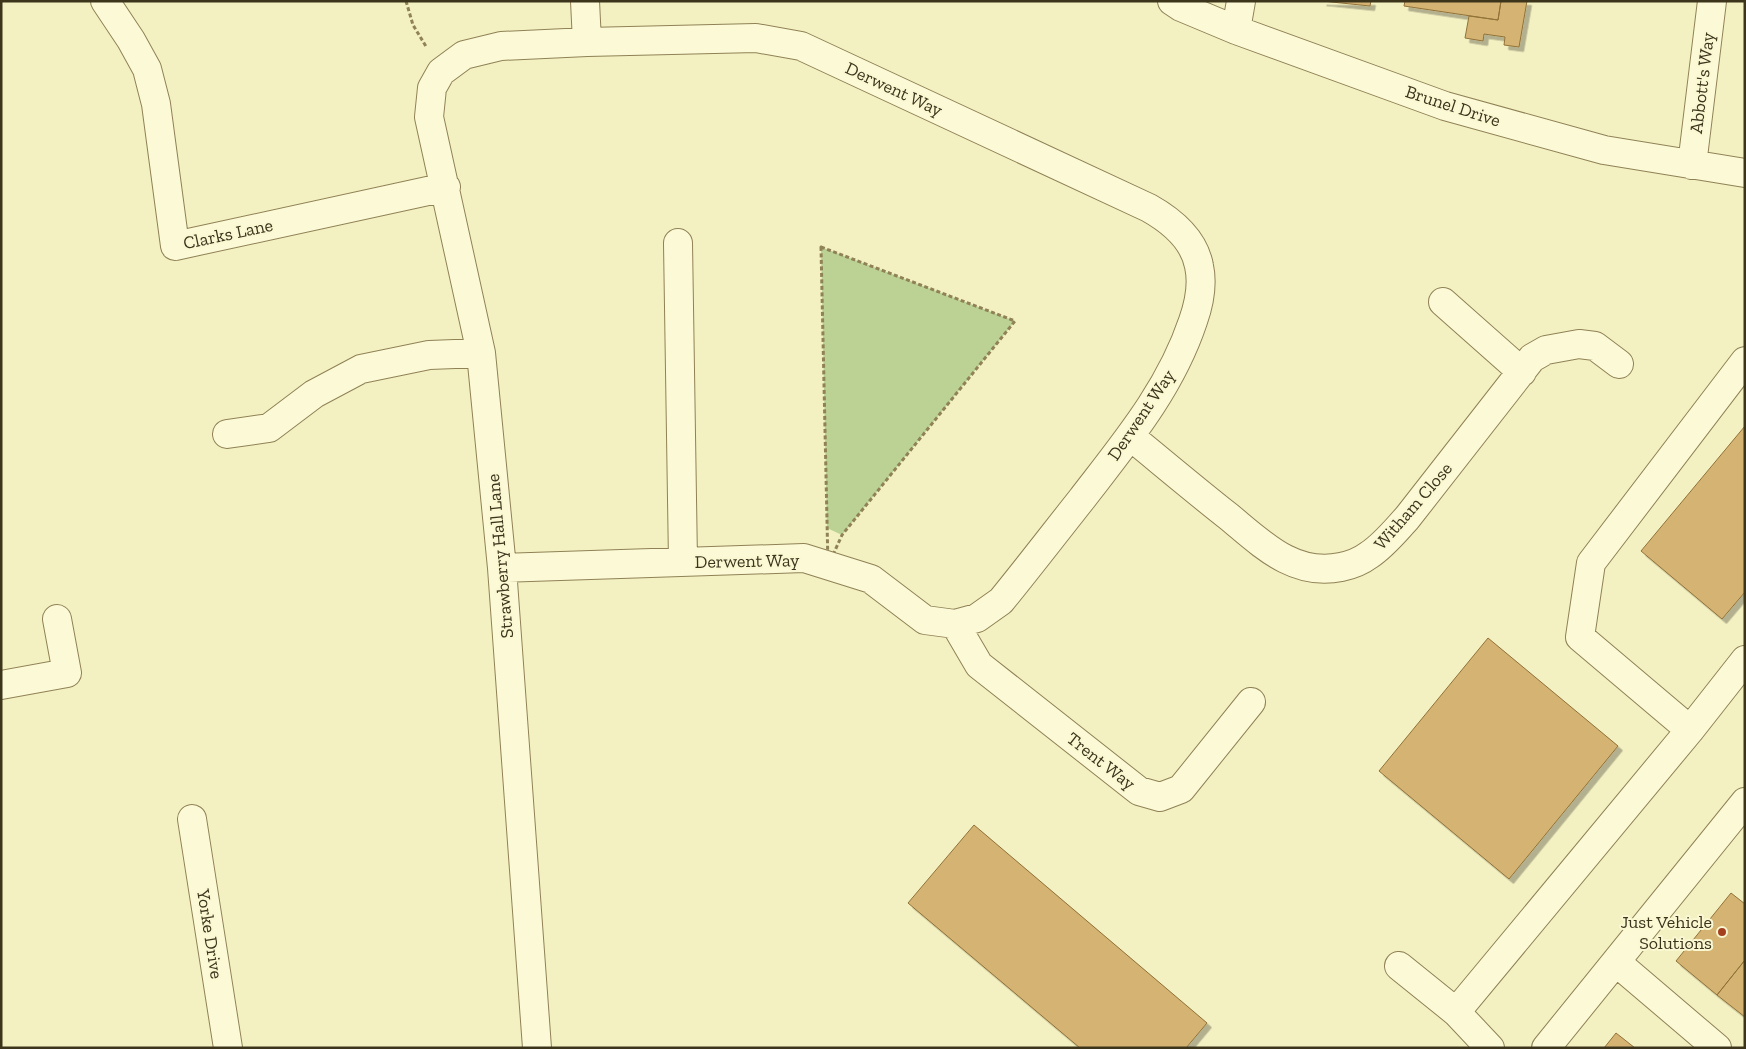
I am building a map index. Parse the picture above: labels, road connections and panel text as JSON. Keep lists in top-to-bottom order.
{
  "streets": {
    "street": [
      "Abbott's Way",
      "Derwent Way",
      "Brunel Drive",
      "Clarks Lane",
      "Witham Close",
      "Strawberry Hall Lane",
      "Trent Way",
      "Yorke Drive"
    ]
  },
  "crossings": [
    ["Abbott's Way", "Brunel Drive"],
    ["Derwent Way", "Witham Close"],
    ["Derwent Way", "Strawberry Hall Lane"],
    ["Derwent Way", "Trent Way"],
    ["Clarks Lane", "Strawberry Hall Lane"]
  ],
  "places": ["Just Vehicle Solutions"]
}
